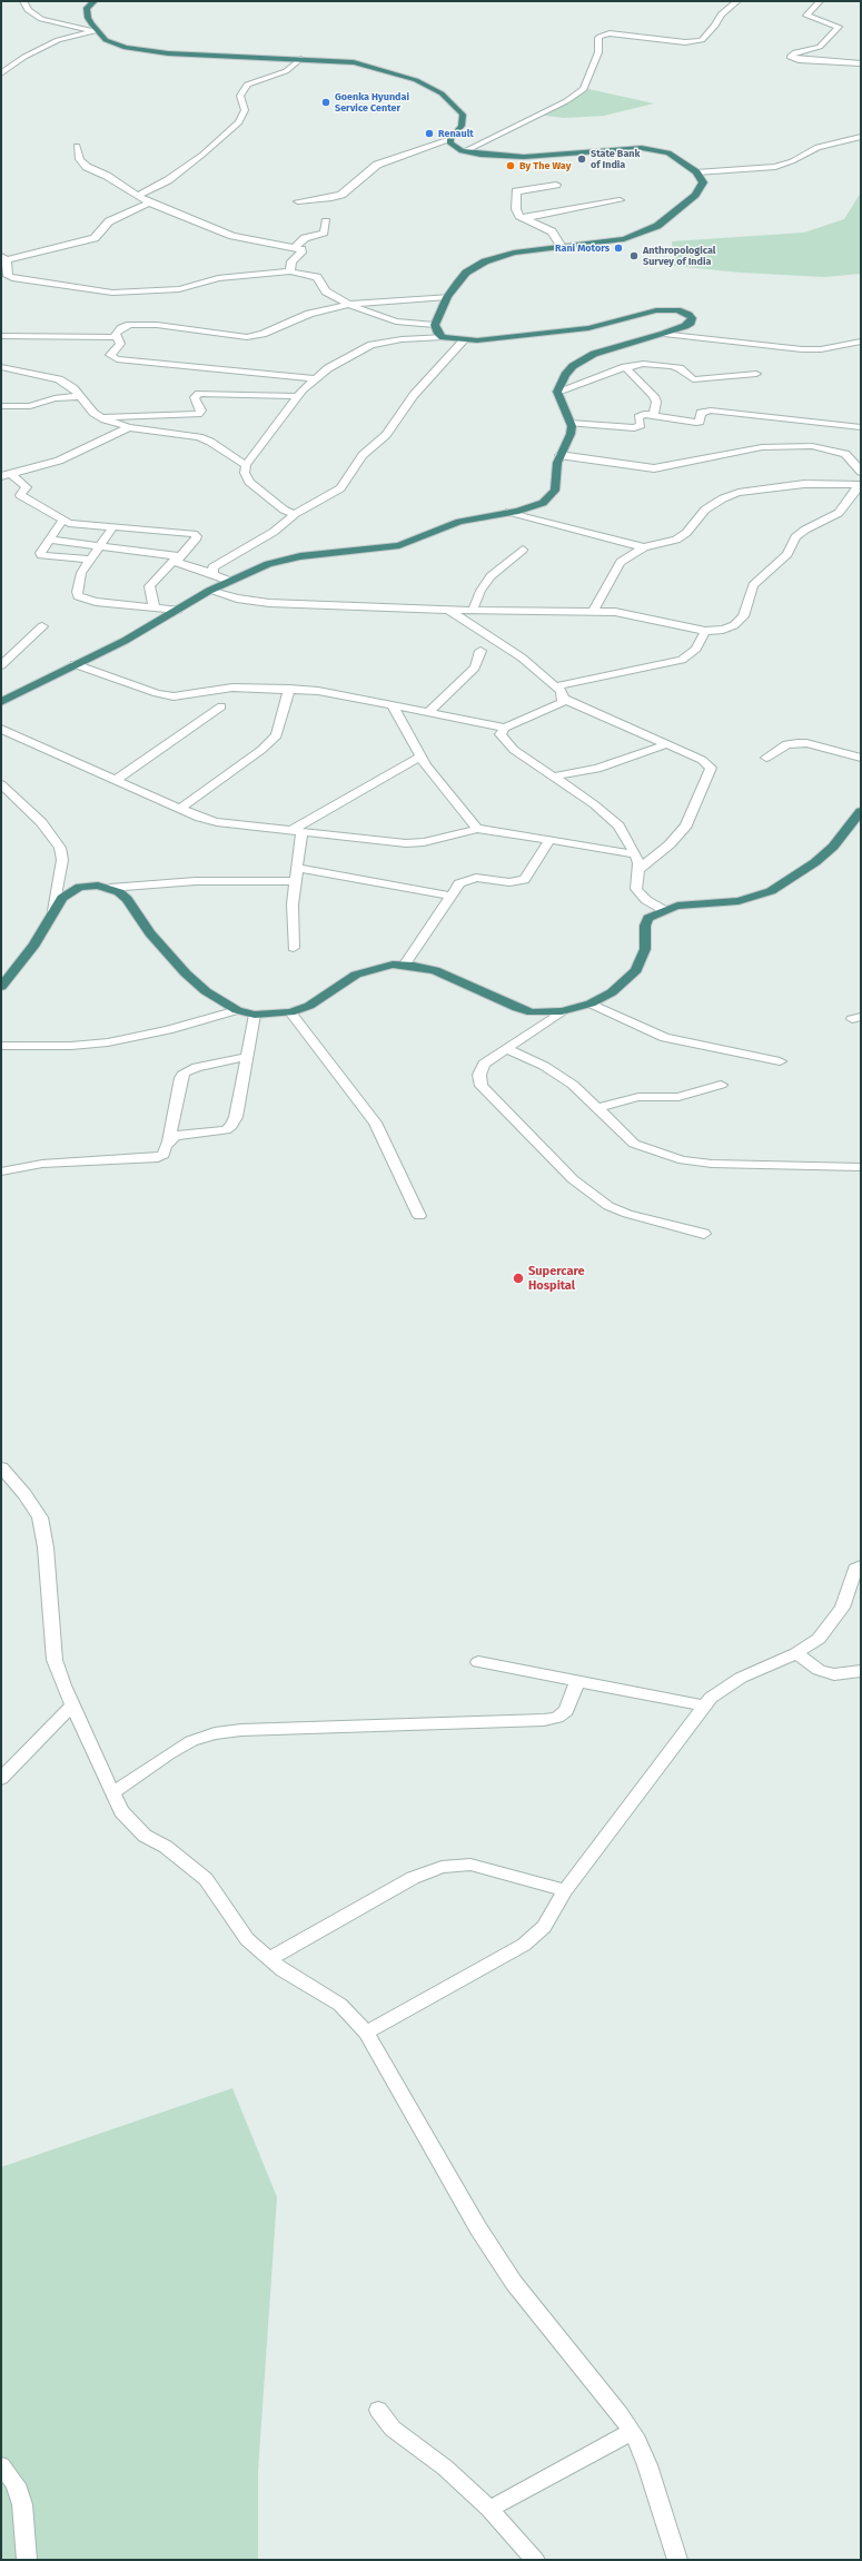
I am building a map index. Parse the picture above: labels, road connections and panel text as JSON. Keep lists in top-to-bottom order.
{
  "places": [
    "Goenka Hyundai Service Center",
    "Renault",
    "State Bank of India",
    "By The Way",
    "Rani Motors",
    "Anthropological Survey of India",
    "Supercare Hospital"
  ]
}
